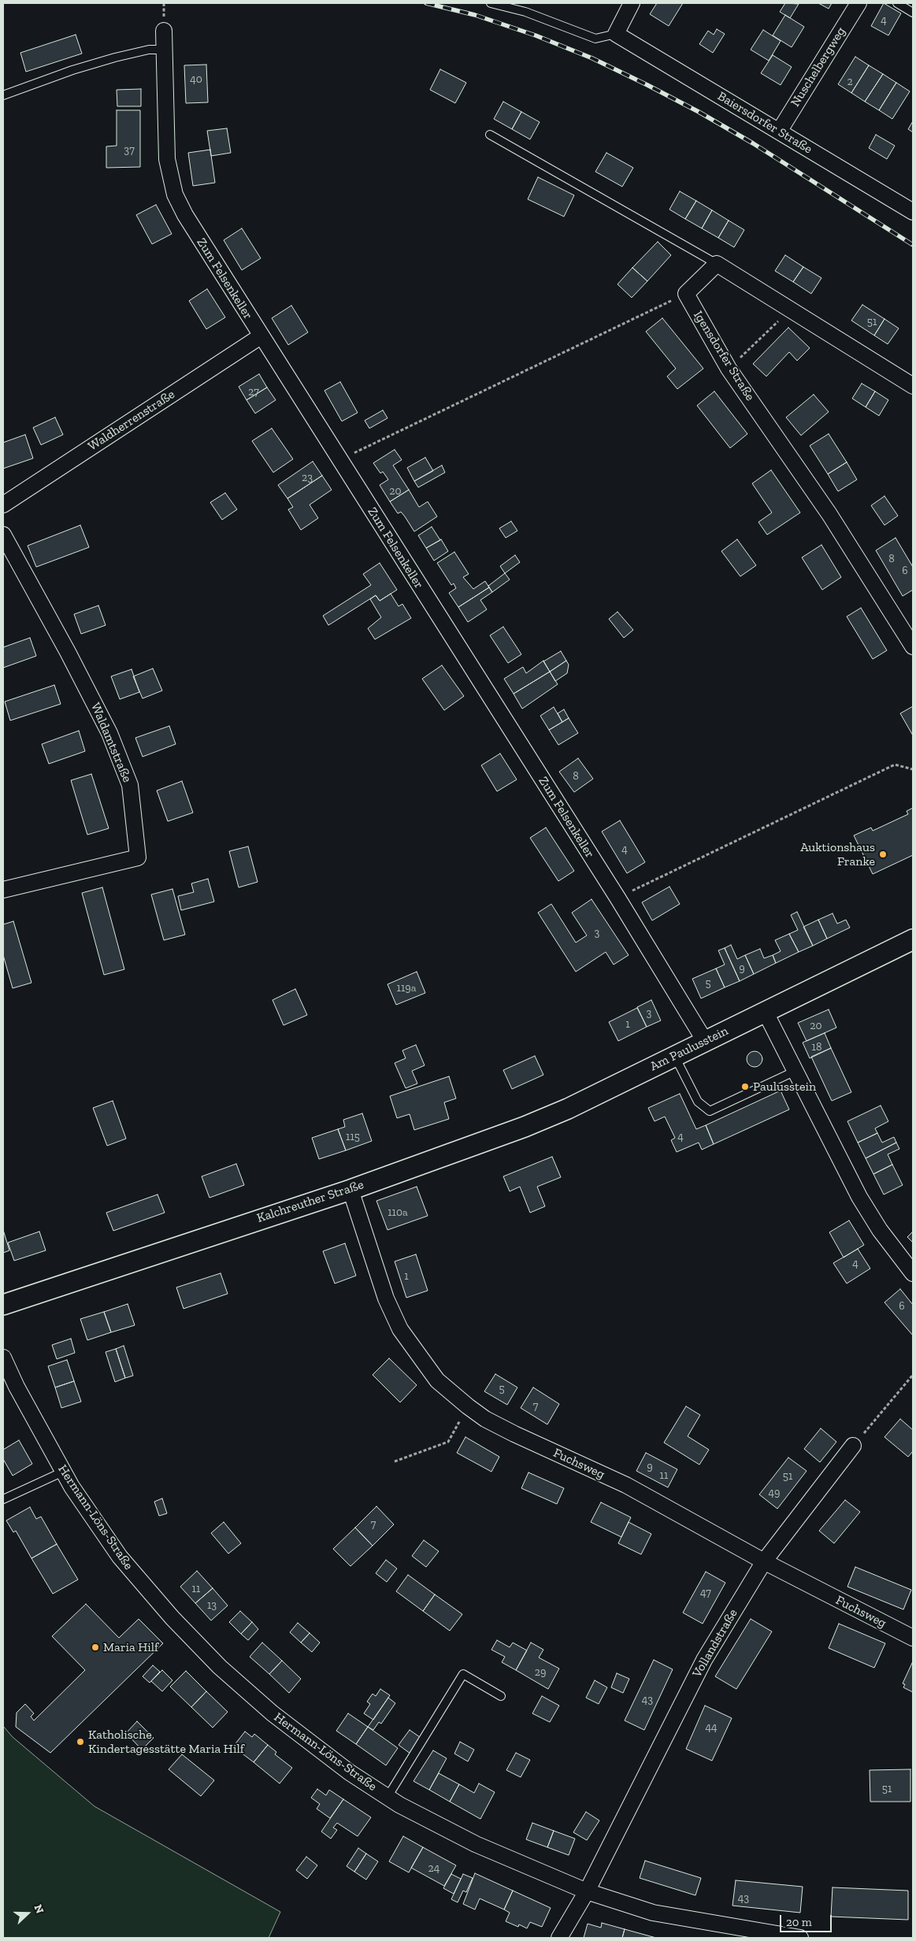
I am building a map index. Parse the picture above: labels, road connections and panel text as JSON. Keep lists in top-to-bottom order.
{
  "streets": {
    "street": [
      "Nuschelbergweg",
      "Baiersdorfer Straße",
      "Zum Felsenkeller",
      "Igensdorfer Straße",
      "Waldherrenstraße",
      "Waldamtstraße",
      "Am Paulusstein",
      "Kalchreuther Straße",
      "Fuchsweg",
      "Hermann-Löns-Straße",
      "Vollandstraße"
    ]
  },
  "crossings": [
    ["Nuschelbergweg", "Baiersdorfer Straße"],
    ["Zum Felsenkeller", "Waldherrenstraße"],
    ["Zum Felsenkeller", "Am Paulusstein"],
    ["Am Paulusstein", "Kalchreuther Straße"],
    ["Kalchreuther Straße", "Fuchsweg"],
    ["Fuchsweg", "Vollandstraße"],
    ["Hermann-Löns-Straße", "Vollandstraße"]
  ],
  "places": [
    "Auktionshaus Franke",
    "Paulusstein",
    "Maria Hilf",
    "Katholische Kindertagesstätte Maria Hilf"
  ],
  "house_numbers": [
    "4",
    "40",
    "2",
    "37",
    "51",
    "27",
    "23",
    "20",
    "8",
    "6",
    "8",
    "4",
    "3",
    "9",
    "5",
    "119a",
    "3",
    "1",
    "20",
    "18",
    "115",
    "4",
    "110a",
    "4",
    "1",
    "6",
    "5",
    "7",
    "9",
    "11",
    "51",
    "49",
    "7",
    "11",
    "47",
    "13",
    "29",
    "43",
    "44",
    "51",
    "24",
    "43"
  ],
  "scale_bar": "20 m",
  "north": "right"
}
